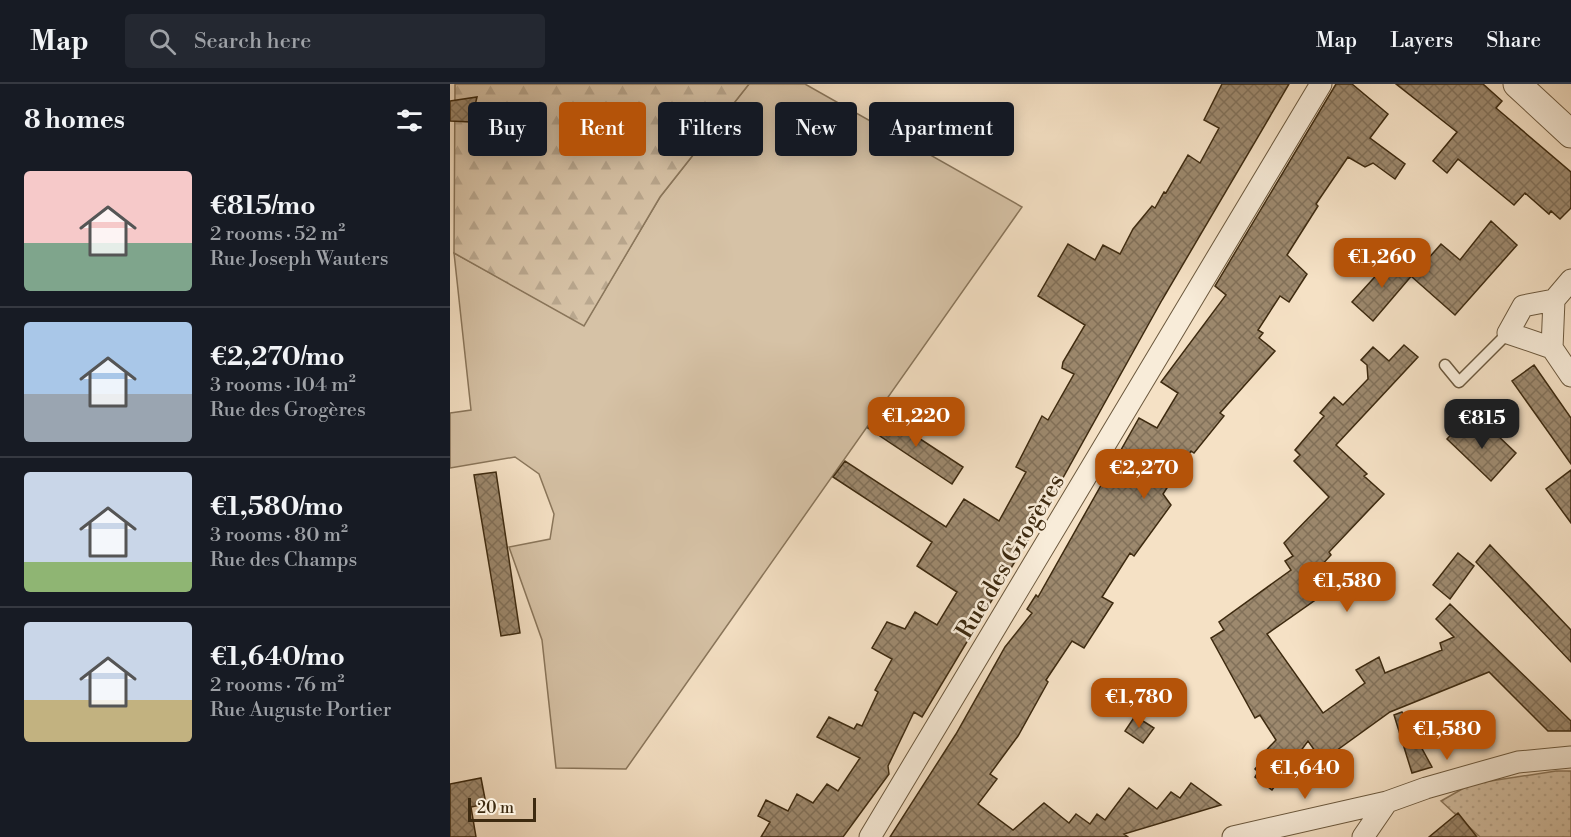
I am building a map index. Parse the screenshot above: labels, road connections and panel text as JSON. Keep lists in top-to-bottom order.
{
  "streets": {
    "street": ["Rue des Grogères"]
  },
  "scale_bar": "20 m",
  "page": {
    "header": "Map",
    "search": "Search here",
    "nav": ["Map", "Layers", "Share"],
    "heading": "8 homes",
    "chip": [
      "Buy",
      "Rent",
      "Filters",
      "New",
      "Apartment"
    ],
    "list": [
      {
        "name": "€815/mo",
        "note": "2 rooms · 52 m² · Rue Joseph Wauters"
      },
      {
        "name": "€2,270/mo",
        "note": "3 rooms · 104 m² · Rue des Grogères"
      },
      {
        "name": "€1,580/mo",
        "note": "3 rooms · 80 m² · Rue des Champs"
      },
      {
        "name": "€1,640/mo",
        "note": "2 rooms · 76 m² · Rue Auguste Portier"
      }
    ],
    "price": [
      "€1,260",
      "€1,220",
      "€815",
      "€2,270",
      "€1,580",
      "€1,780",
      "€1,580",
      "€1,640"
    ],
    "scale": "20 m"
  }
}
